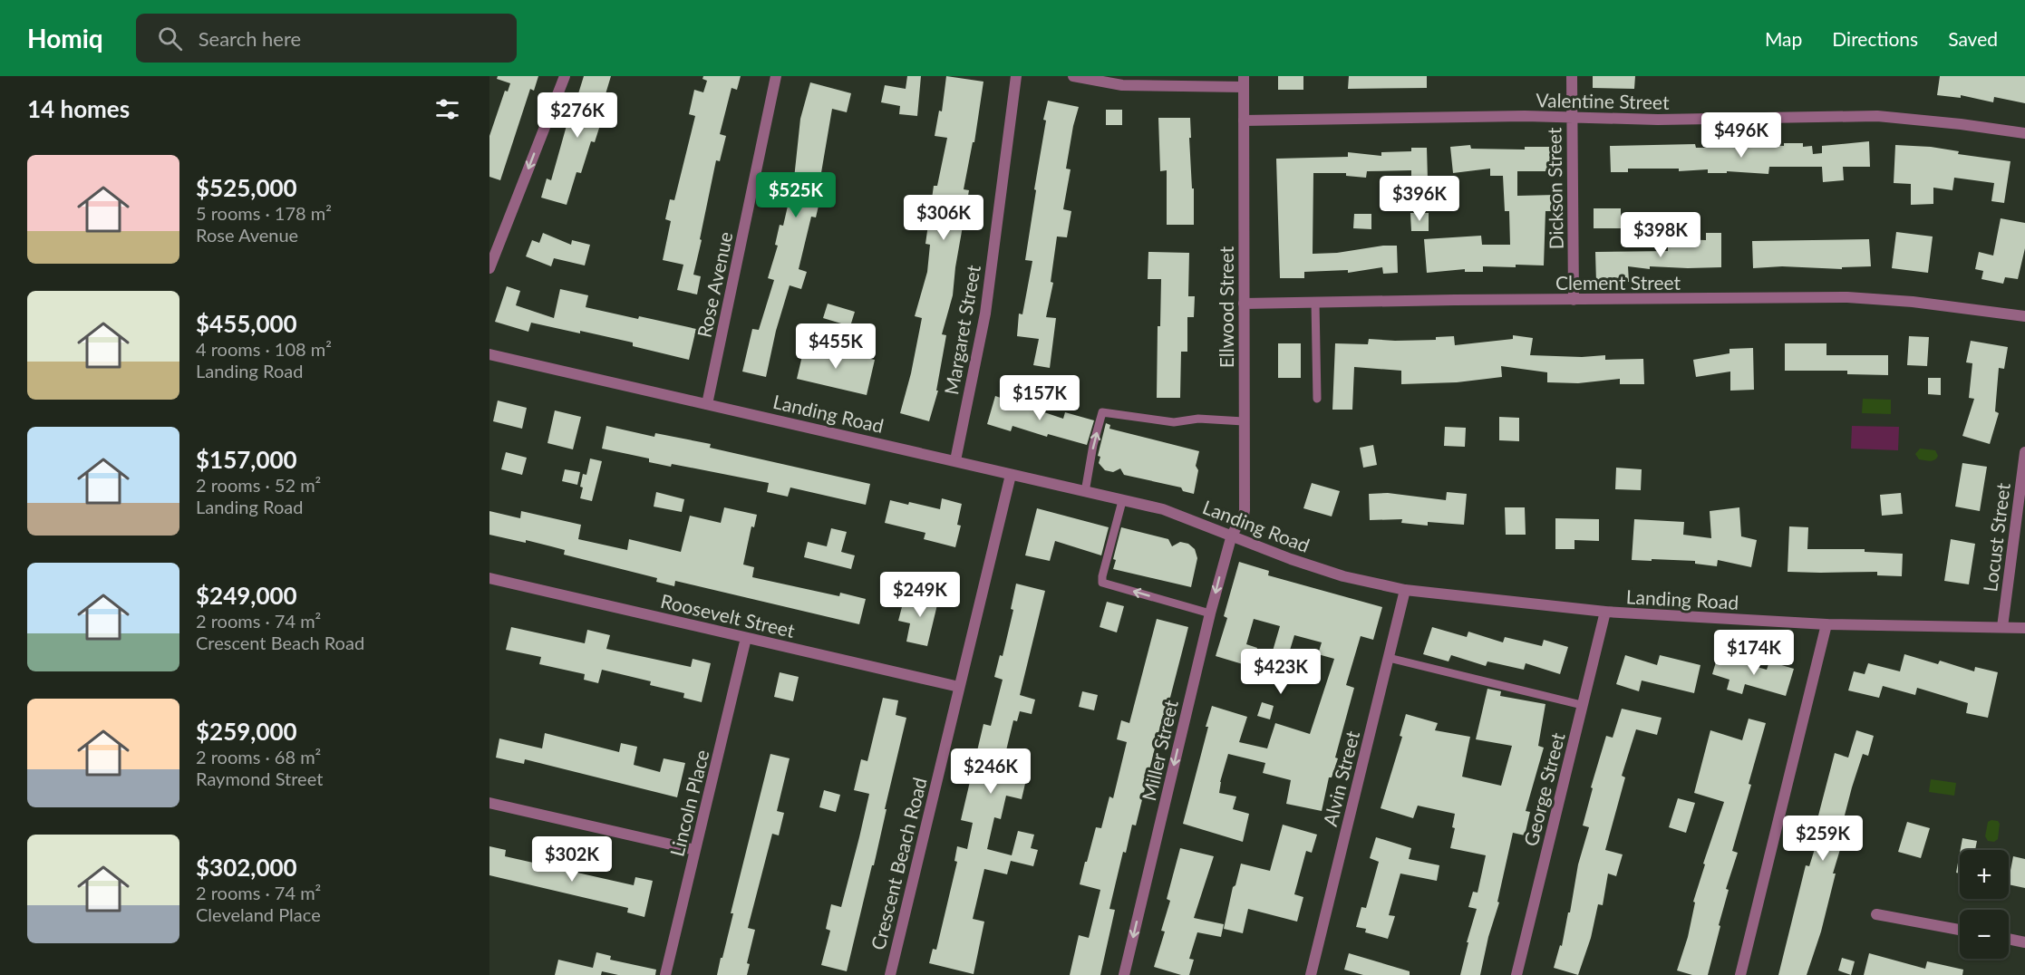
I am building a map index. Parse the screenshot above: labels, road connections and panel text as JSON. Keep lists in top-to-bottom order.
{
  "streets": {
    "street": [
      "Valentine Street",
      "Dickson Street",
      "Clement Street",
      "Rose Avenue",
      "Ellwood Street",
      "Margaret Street",
      "Landing Road",
      "Locust Street",
      "Roosevelt Street",
      "Miller Street",
      "Alvin Street",
      "George Street",
      "Lincoln Place",
      "Crescent Beach Road"
    ]
  },
  "crossings": [
    ["Valentine Street", "Dickson Street"],
    ["Valentine Street", "Ellwood Street"],
    ["Dickson Street", "Clement Street"],
    ["Clement Street", "Ellwood Street"],
    ["Rose Avenue", "Landing Road"],
    ["Ellwood Street", "Landing Road"],
    ["Ellwood Street", "Miller Street"],
    ["Margaret Street", "Landing Road"],
    ["Landing Road", "Locust Street"],
    ["Landing Road", "Miller Street"],
    ["Landing Road", "Alvin Street"],
    ["Landing Road", "George Street"],
    ["Landing Road", "Crescent Beach Road"],
    ["Roosevelt Street", "Lincoln Place"],
    ["Roosevelt Street", "Crescent Beach Road"]
  ],
  "one_way": ["Miller Street"],
  "page": {
    "header": "Homiq",
    "search": "Search here",
    "nav": ["Map", "Directions", "Saved"],
    "heading": "14 homes",
    "price": [
      "$276K",
      "$496K",
      "$525K",
      "$396K",
      "$306K",
      "$398K",
      "$455K",
      "$157K",
      "$249K",
      "$174K",
      "$423K",
      "$246K",
      "$259K",
      "$302K"
    ],
    "list": [
      {
        "name": "$525,000",
        "note": "5 rooms · 178 m² · Rose Avenue"
      },
      {
        "name": "$455,000",
        "note": "4 rooms · 108 m² · Landing Road"
      },
      {
        "name": "$157,000",
        "note": "2 rooms · 52 m² · Landing Road"
      },
      {
        "name": "$249,000",
        "note": "2 rooms · 74 m² · Crescent Beach Road"
      },
      {
        "name": "$259,000",
        "note": "2 rooms · 68 m² · Raymond Street"
      },
      {
        "name": "$302,000",
        "note": "2 rooms · 74 m² · Cleveland Place"
      }
    ],
    "map_buttons": ["+", "−"]
  }
}
